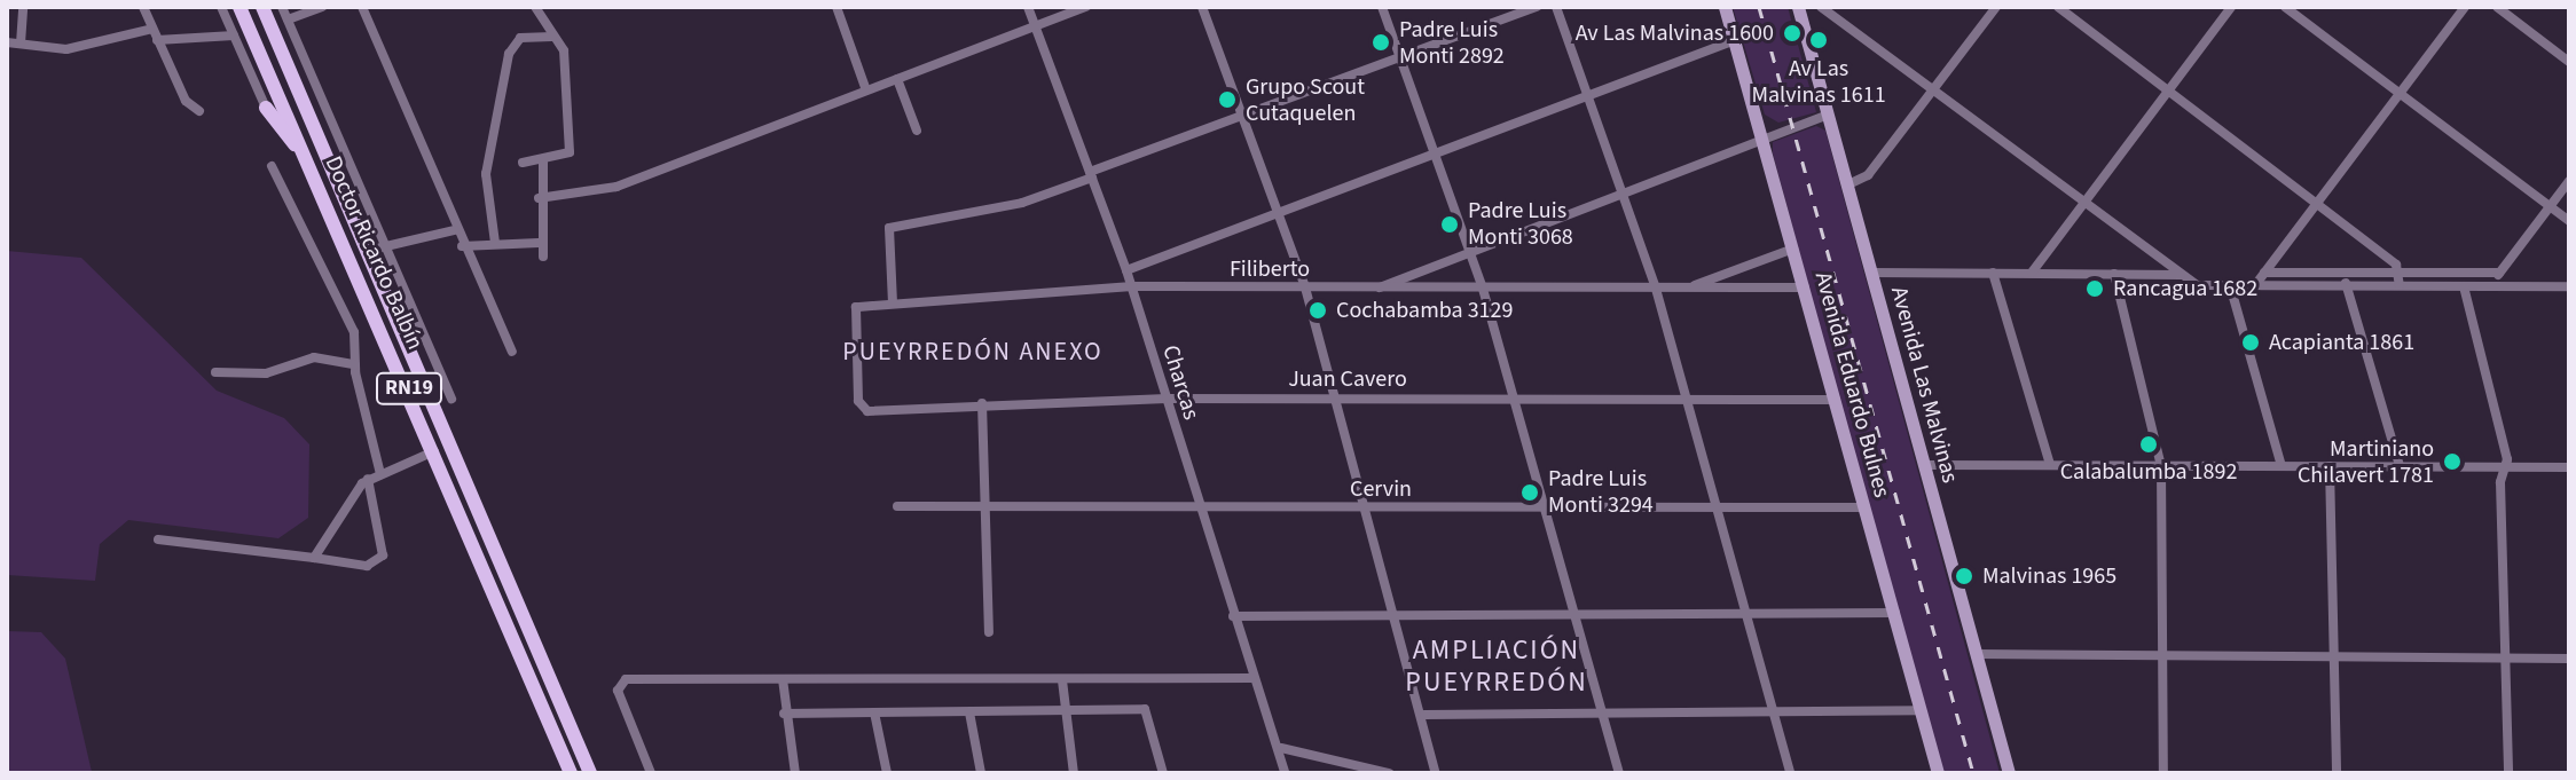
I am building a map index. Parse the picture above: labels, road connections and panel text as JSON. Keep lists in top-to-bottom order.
{
  "streets": {
    "main road": [
      "Doctor Ricardo Balbín",
      "Avenida Eduardo Bulnes",
      "Avenida Las Malvinas",
      "RN19"
    ],
    "street": [
      "Filiberto",
      "Juan Cavero",
      "Charcas",
      "Cervin"
    ]
  },
  "crossings": [
    ["Filiberto", "Juan Cavero"],
    ["Filiberto", "Charcas"],
    ["Filiberto", "Avenida Eduardo Bulnes"],
    ["Juan Cavero", "Charcas"],
    ["Juan Cavero", "Avenida Eduardo Bulnes"],
    ["Charcas", "Cervin"],
    ["Avenida Eduardo Bulnes", "Cervin"]
  ],
  "districts": ["PUEYRREDÓN ANEXO", "AMPLIACIÓN PUEYRREDÓN"],
  "places": [
    "Av Las Malvinas 1600",
    "Av Las Malvinas 1611",
    "Padre Luis Monti 2892",
    "Grupo Scout Cutaquelen",
    "Padre Luis Monti 3068",
    "Rancagua 1682",
    "Cochabamba 3129",
    "Acapianta 1861",
    "Calabalumba 1892",
    "Martiniano Chilavert 1781",
    "Padre Luis Monti 3294",
    "Malvinas 1965"
  ]
}
